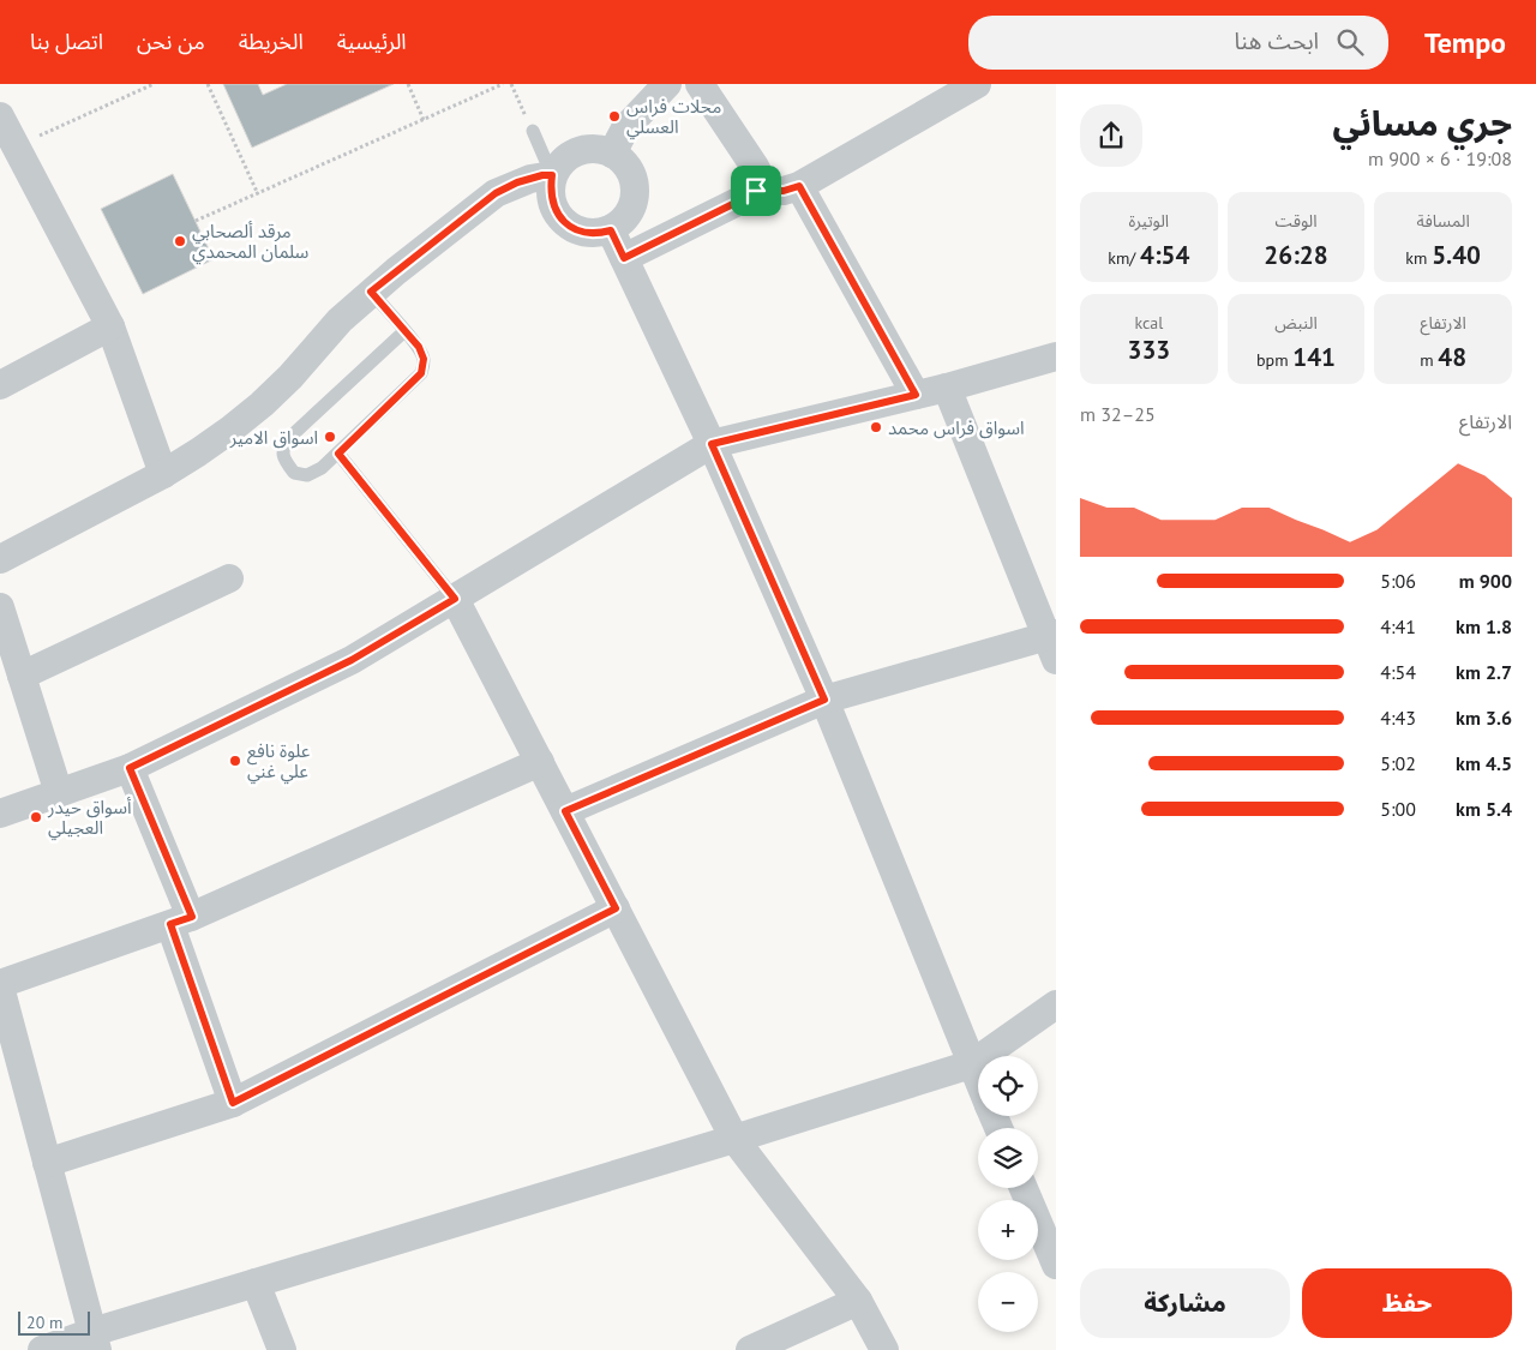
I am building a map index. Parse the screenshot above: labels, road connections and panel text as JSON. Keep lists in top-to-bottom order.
{
  "places": [
    "محلات فراس العسلي",
    "مرقد ألصحابي سلمان المحمدي",
    "اسواق فراس محمد",
    "اسواق الامير",
    "علوة نافع علي غني",
    "أسواق حيدر العجيلي"
  ],
  "scale_bar": "20 m",
  "page": {
    "header": "Tempo",
    "search": "ابحث هنا",
    "nav": [
      "الرئيسية",
      "الخريطة",
      "من نحن",
      "اتصل بنا"
    ],
    "heading": ["جري مسائي", "19:08 · 6 × 900 m"],
    "stats": [
      ["المسافة", "5.40 km"],
      ["الوقت", "26:28"],
      ["الوتيرة", "4:54 /km"],
      ["الارتفاع", "48 m"],
      ["النبض", "141 bpm"],
      ["kcal", "333"]
    ],
    "chart": ["الارتفاع", "25–32 m"],
    "list": [
      {
        "name": "900 m",
        "note": "5:06"
      },
      {
        "name": "1.8 km",
        "note": "4:41"
      },
      {
        "name": "2.7 km",
        "note": "4:54"
      },
      {
        "name": "3.6 km",
        "note": "4:43"
      },
      {
        "name": "4.5 km",
        "note": "5:02"
      },
      {
        "name": "5.4 km",
        "note": "5:00"
      }
    ],
    "map_buttons": ["+", "−"],
    "buttons": ["حفظ", "مشاركة"],
    "scale": "20 m"
  }
}
